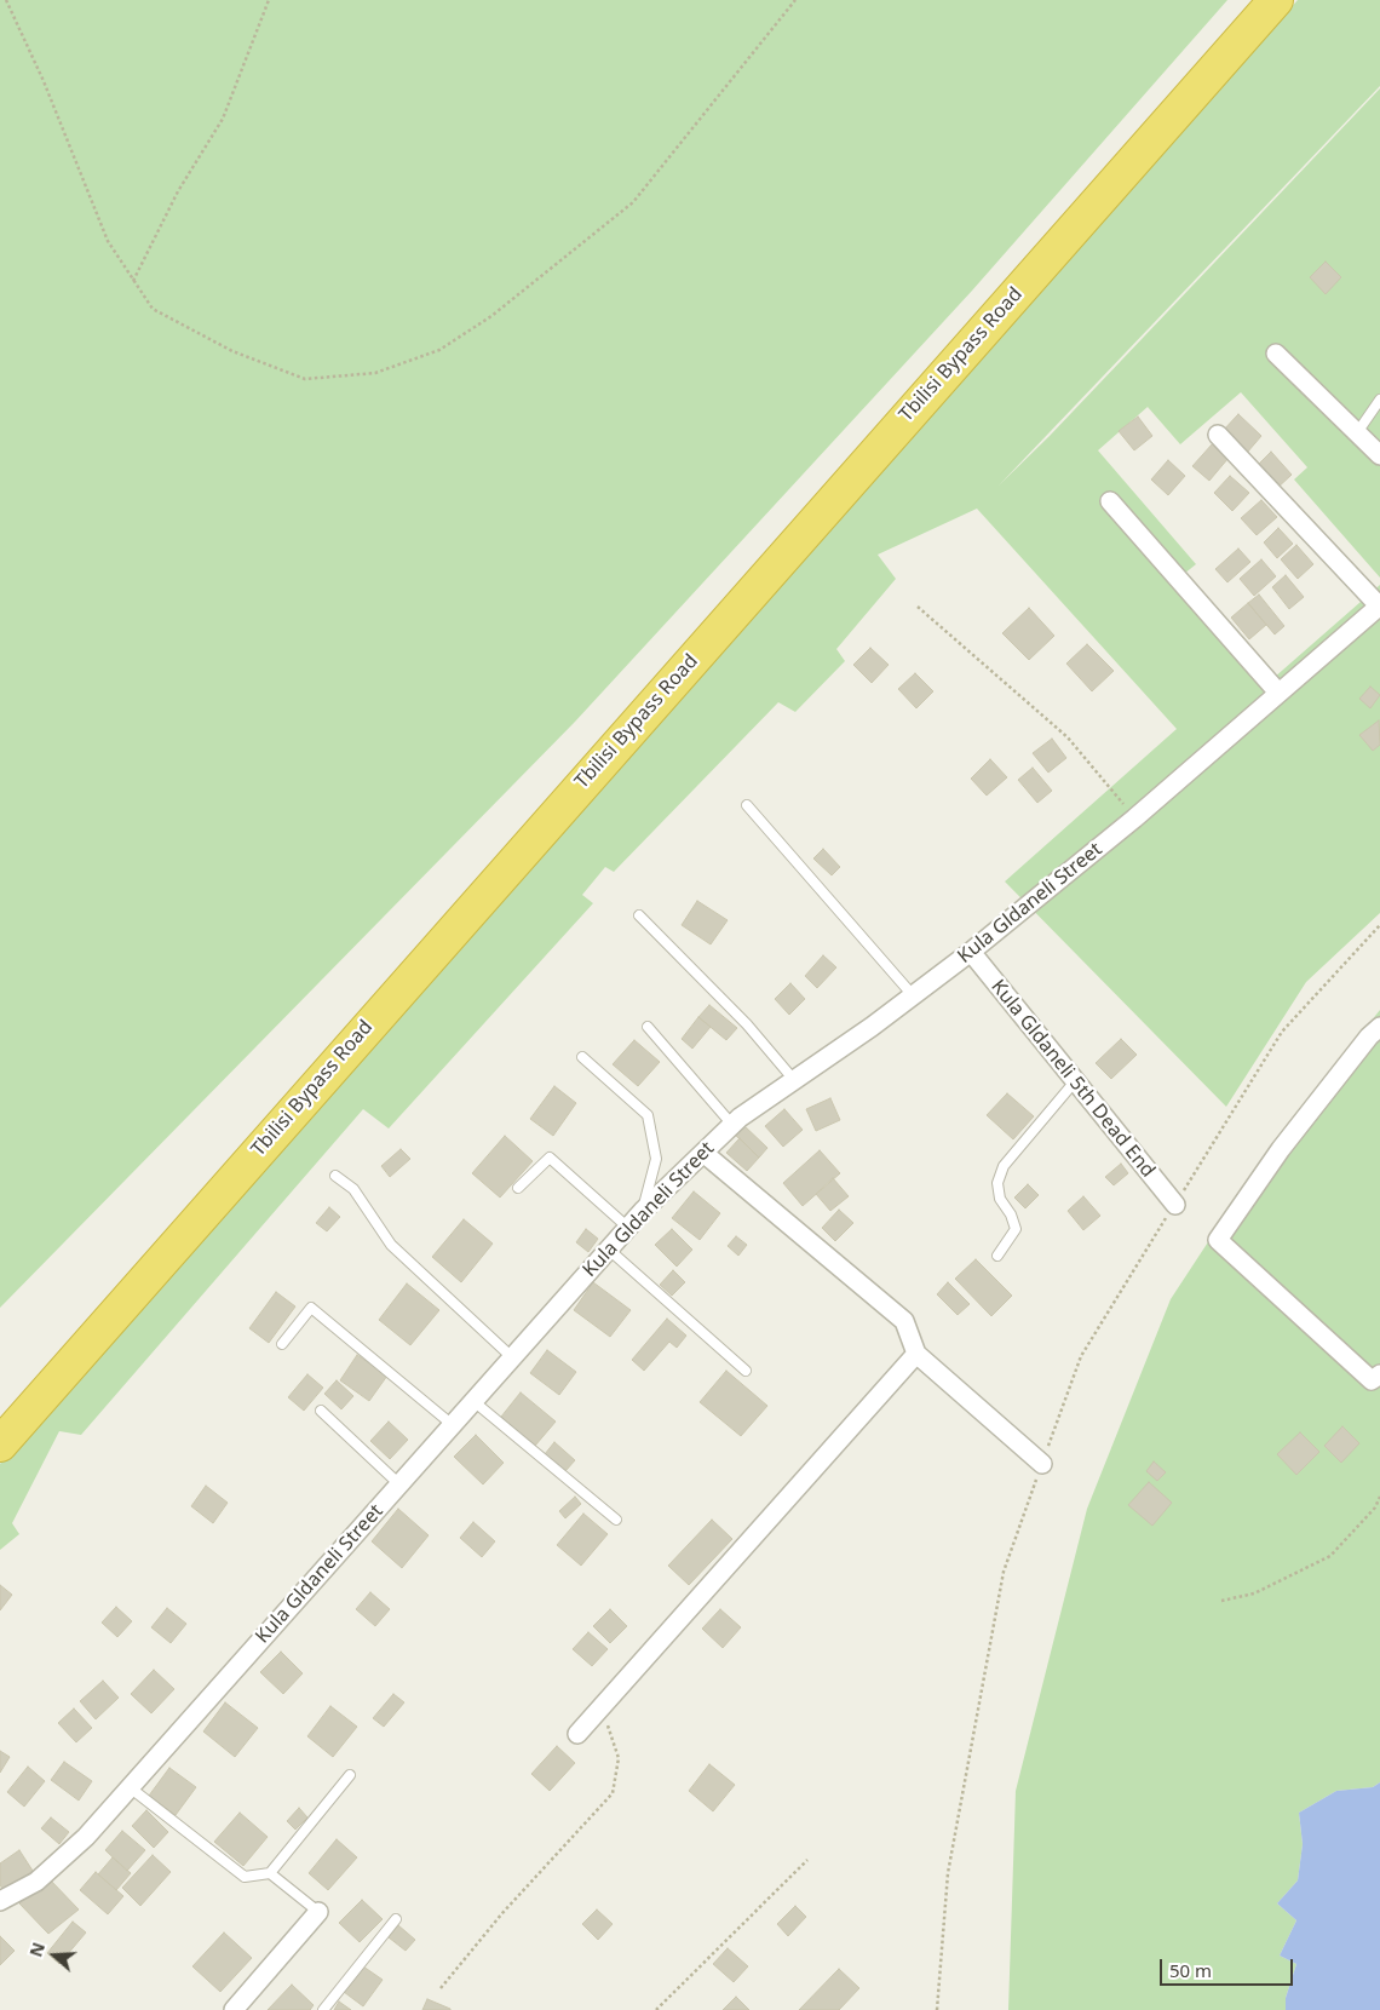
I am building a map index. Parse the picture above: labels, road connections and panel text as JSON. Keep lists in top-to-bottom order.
{
  "streets": {
    "highway": ["Tbilisi Bypass Road"],
    "street": ["Kula Gldaneli Street", "Kula Gldaneli 5th Dead End"]
  },
  "crossings": [
    ["Kula Gldaneli Street", "Kula Gldaneli 5th Dead End"]
  ],
  "scale_bar": "50 m",
  "north": "left"
}
